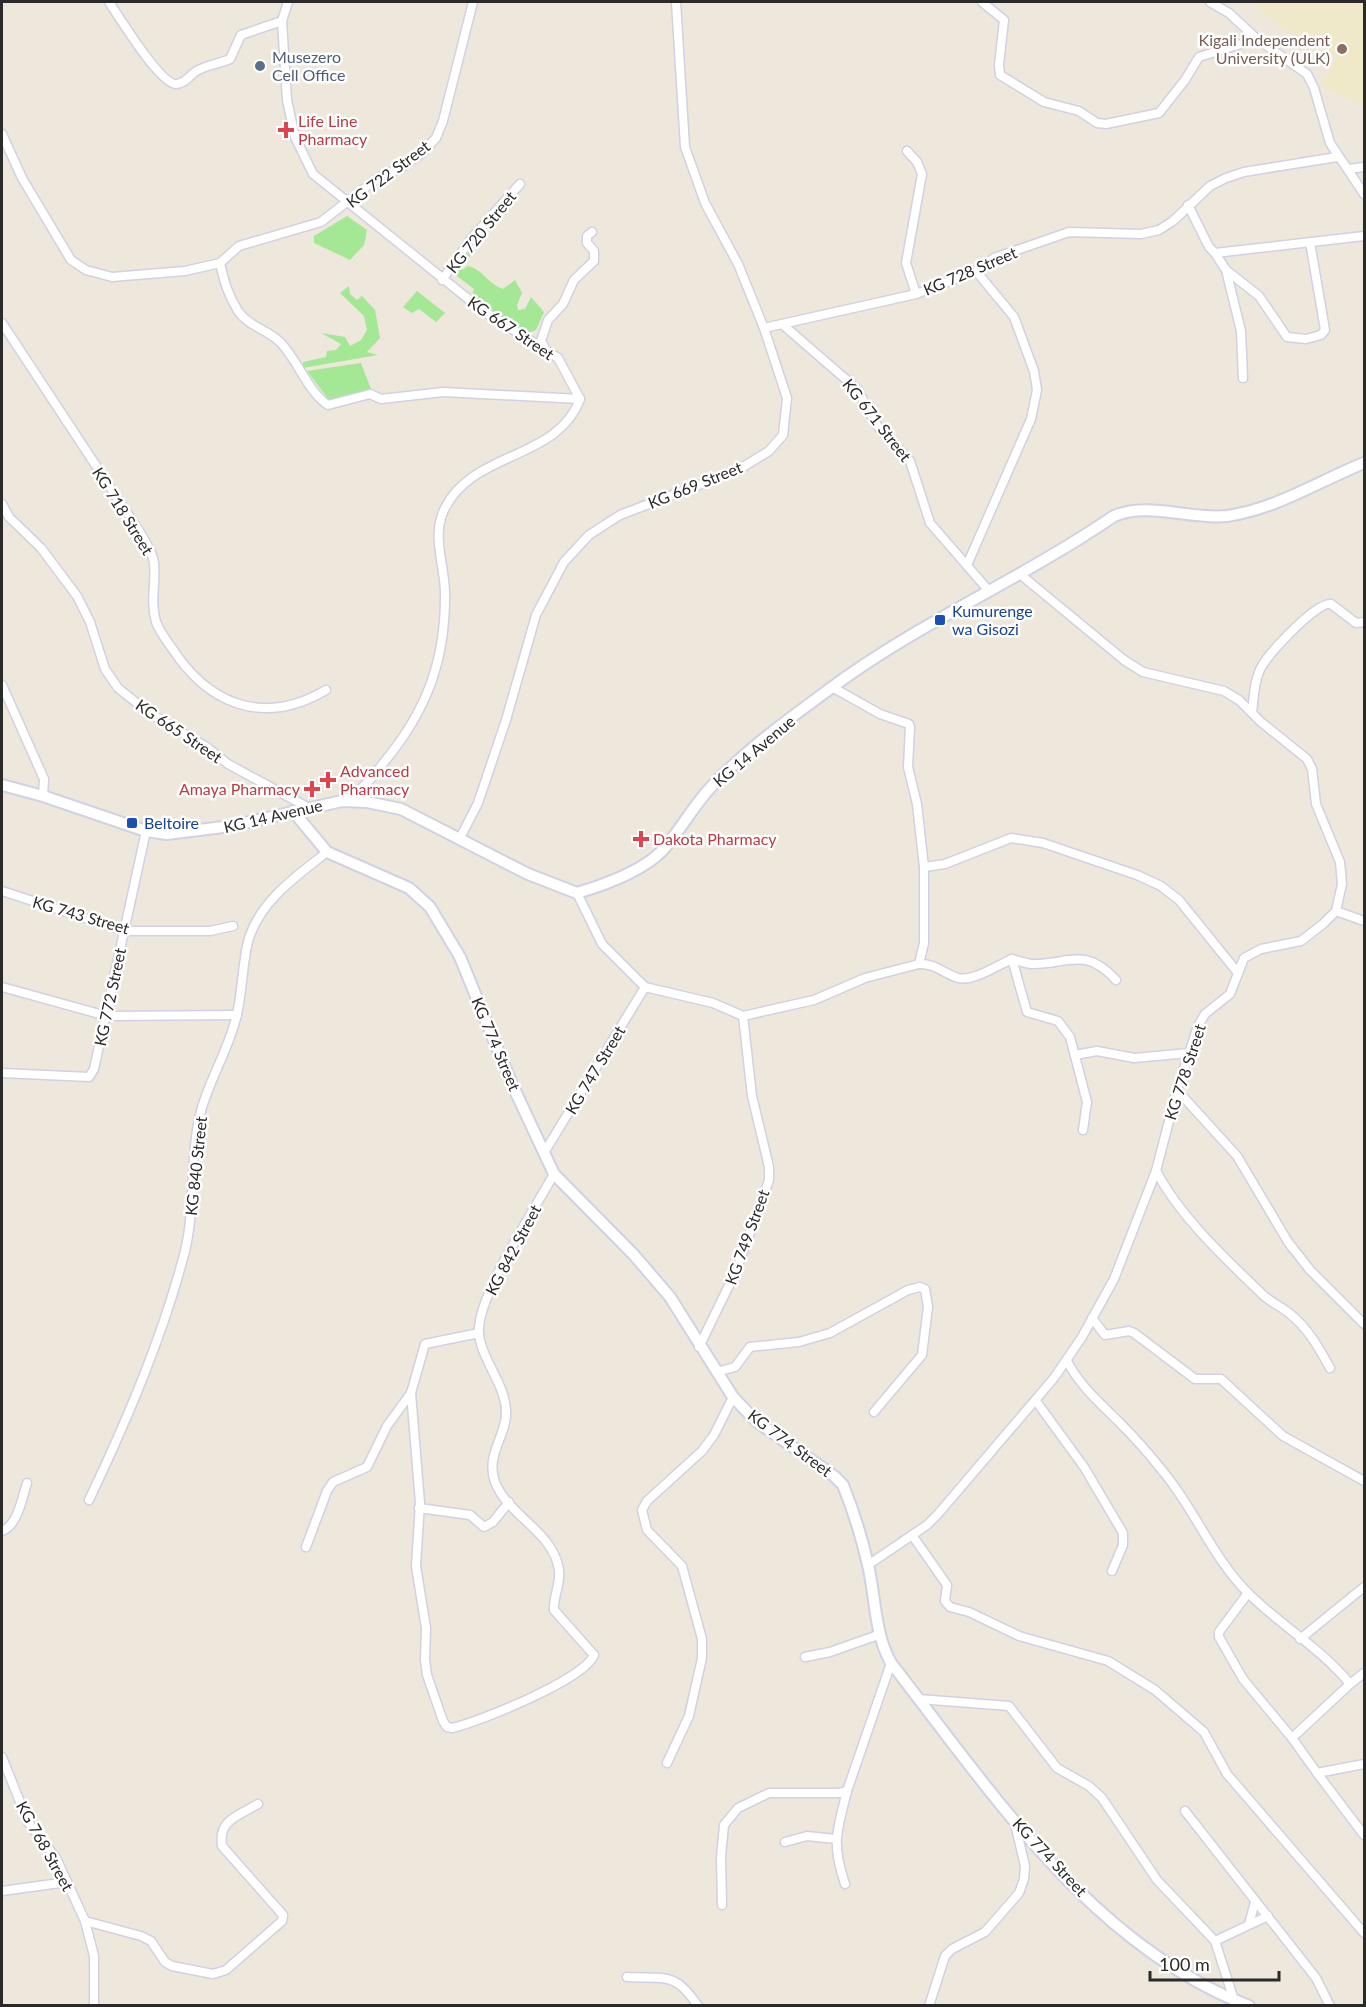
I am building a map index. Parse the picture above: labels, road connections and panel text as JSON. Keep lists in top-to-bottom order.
{
  "streets": {
    "street": [
      "KG 722 Street",
      "KG 720 Street",
      "KG 728 Street",
      "KG 667 Street",
      "KG 671 Street",
      "KG 669 Street",
      "KG 718 Street",
      "KG 665 Street",
      "KG 14 Avenue",
      "KG 743 Street",
      "KG 772 Street",
      "KG 774 Street",
      "KG 747 Street",
      "KG 778 Street",
      "KG 840 Street",
      "KG 749 Street",
      "KG 842 Street",
      "KG 768 Street"
    ]
  },
  "crossings": [
    ["KG 722 Street", "KG 667 Street"],
    ["KG 720 Street", "KG 667 Street"],
    ["KG 728 Street", "KG 671 Street"],
    ["KG 728 Street", "KG 669 Street"],
    ["KG 671 Street", "KG 14 Avenue"],
    ["KG 669 Street", "KG 14 Avenue"],
    ["KG 665 Street", "KG 14 Avenue"],
    ["KG 14 Avenue", "KG 772 Street"],
    ["KG 14 Avenue", "KG 774 Street"],
    ["KG 743 Street", "KG 772 Street"],
    ["KG 774 Street", "KG 747 Street"],
    ["KG 774 Street", "KG 778 Street"],
    ["KG 774 Street", "KG 840 Street"],
    ["KG 774 Street", "KG 749 Street"],
    ["KG 774 Street", "KG 842 Street"]
  ],
  "places": {
    "other": ["Kigali Independent University (ULK)", "Musezero Cell Office"],
    "health": [
      "Life Line Pharmacy",
      "Advanced Pharmacy",
      "Amaya Pharmacy",
      "Dakota Pharmacy"
    ],
    "transit": ["Kumurenge wa Gisozi", "Beltoire"]
  },
  "scale_bar": "100 m"
}
